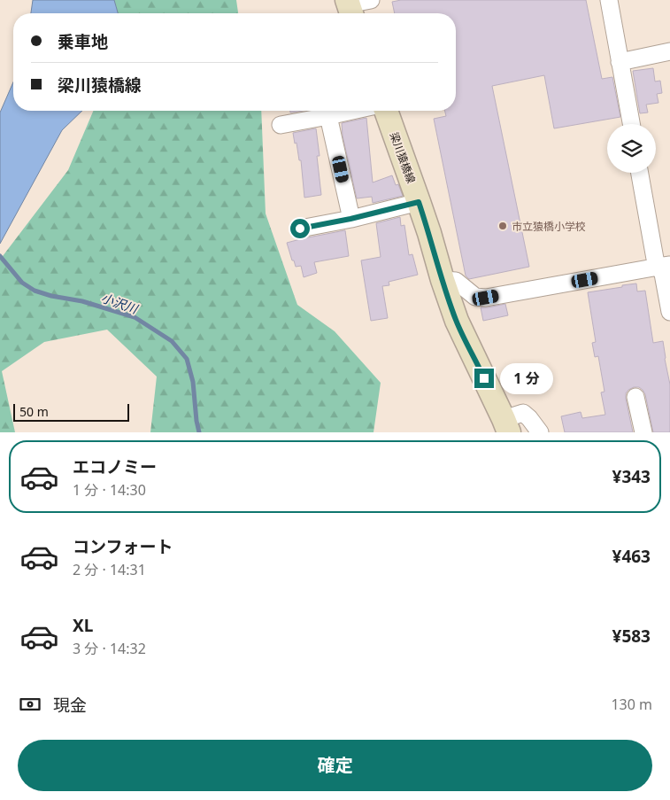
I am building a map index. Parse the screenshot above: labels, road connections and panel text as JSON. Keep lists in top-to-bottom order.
{
  "streets": {
    "main road": ["梁川猿橋線"]
  },
  "water": ["小沢川"],
  "places": ["市立猿橋小学校"],
  "scale_bar": "50 m",
  "page": {
    "banner": ["乗車地", "梁川猿橋線"],
    "bubble": "1 分",
    "scale": "50 m",
    "list": [
      {
        "name": "エコノミー",
        "note": "1 分 · 14:30",
        "value": "¥343"
      },
      {
        "name": "コンフォート",
        "note": "2 分 · 14:31",
        "value": "¥463"
      },
      {
        "name": "XL",
        "note": "3 分 · 14:32",
        "value": "¥583"
      }
    ],
    "pay": ["現金", "130 m"],
    "buttons": "確定"
  }
}
